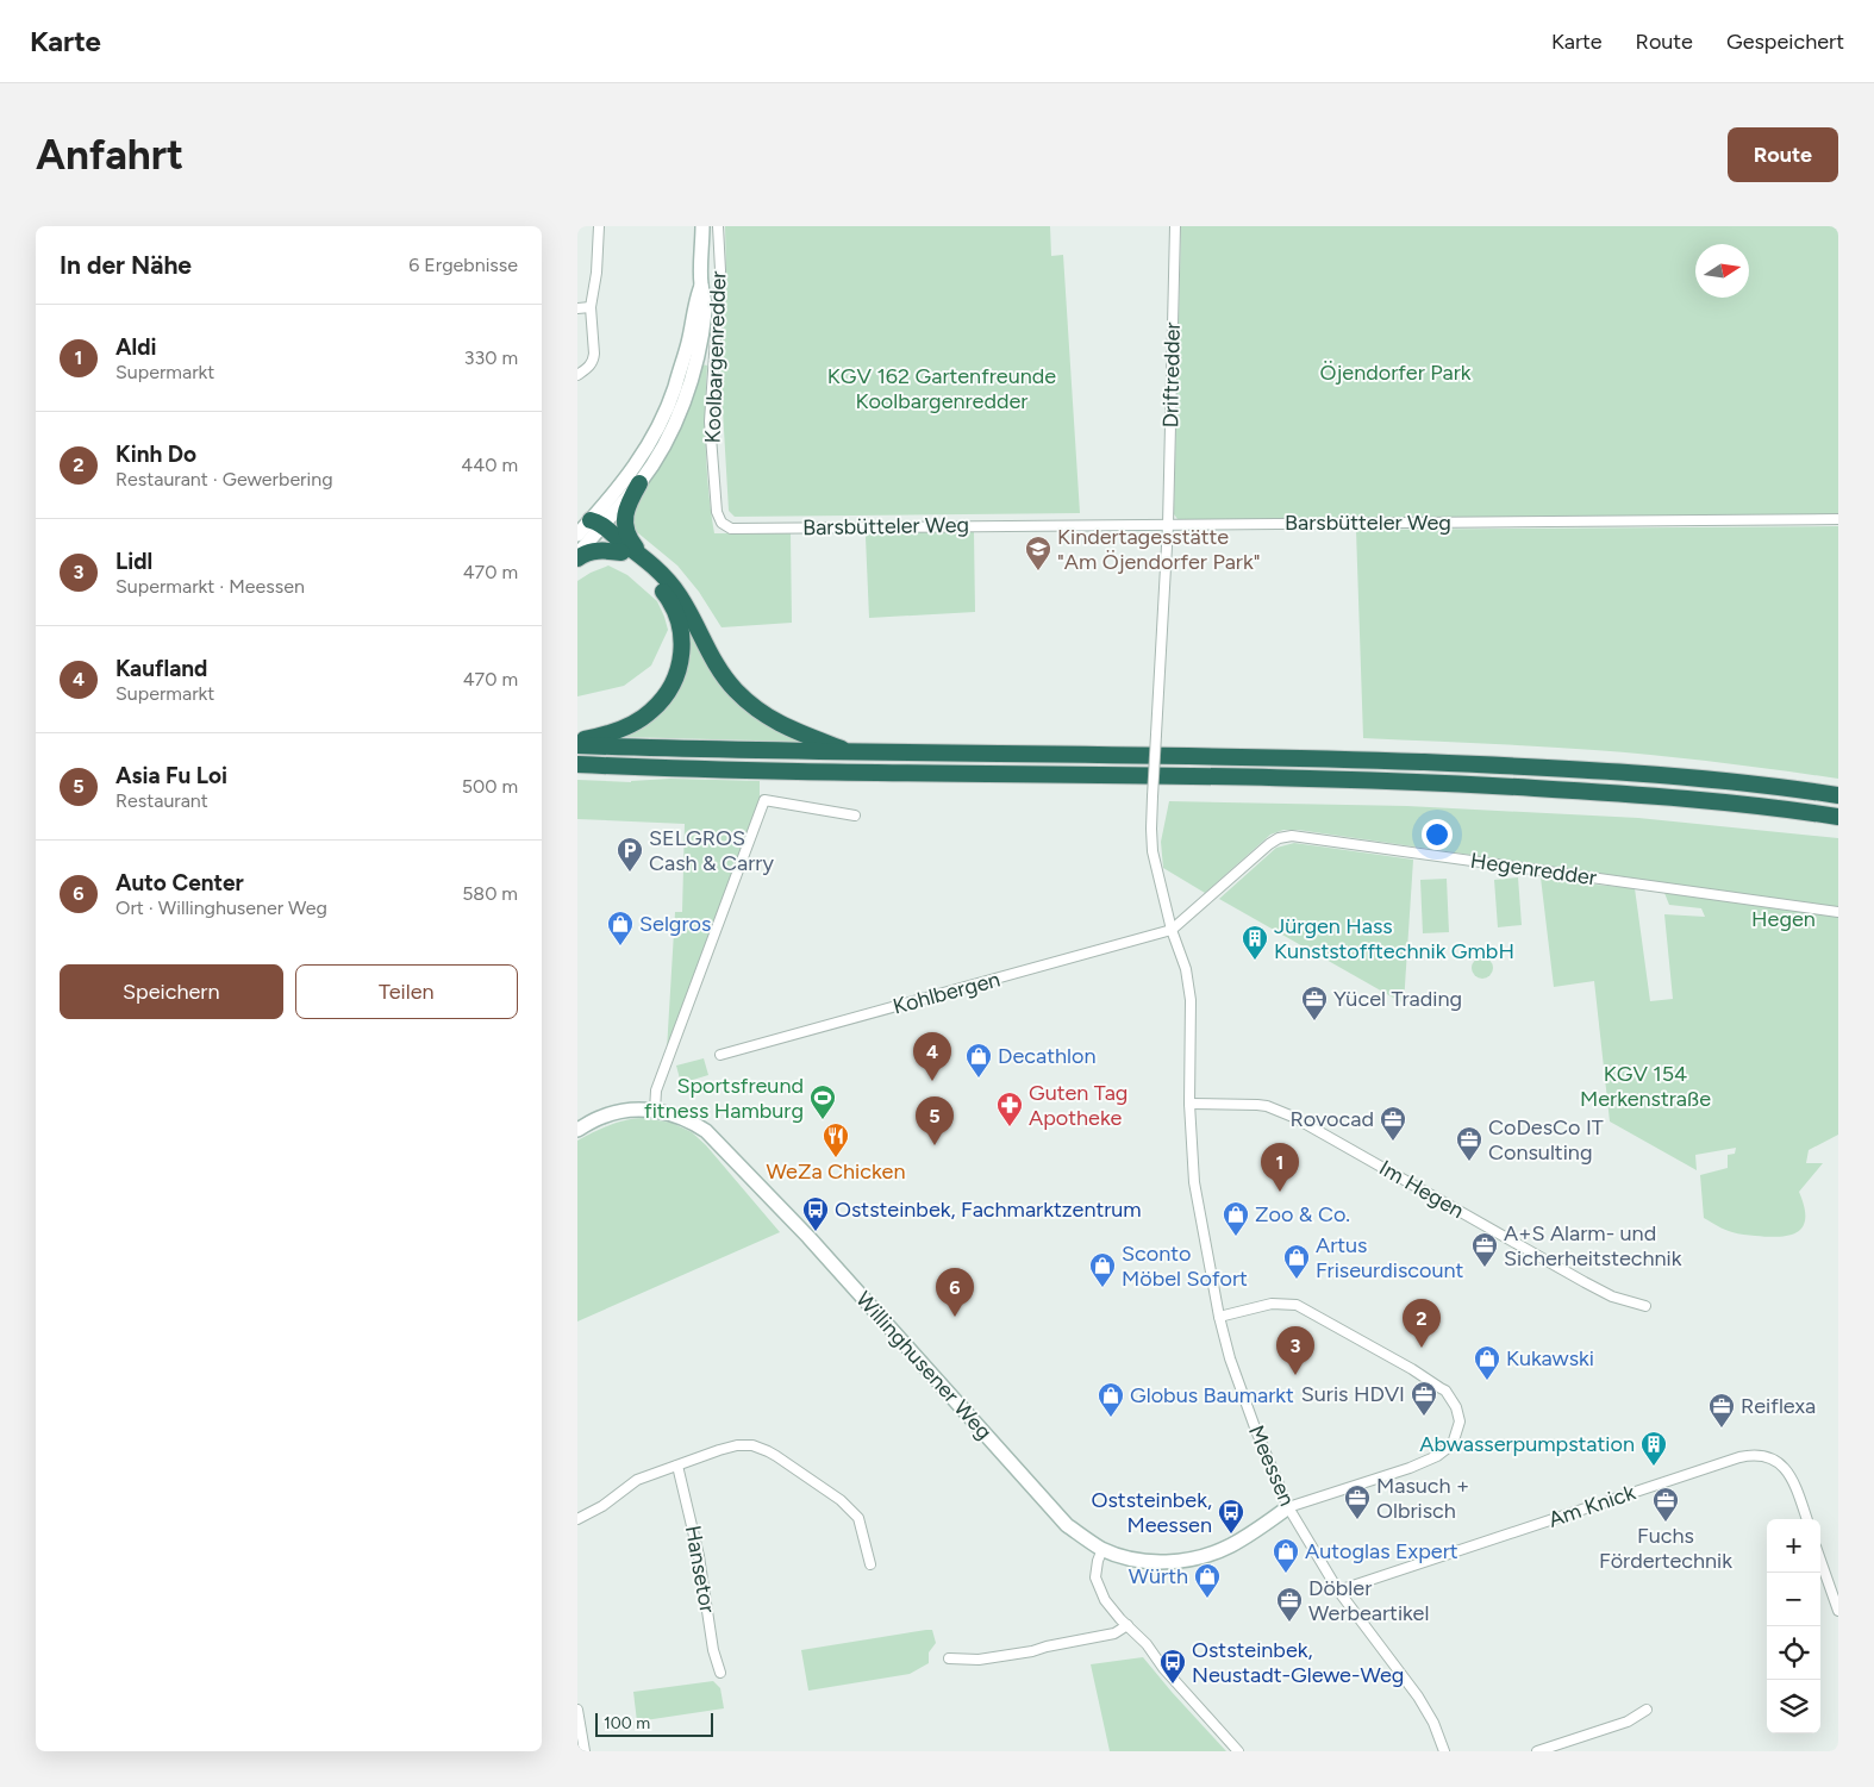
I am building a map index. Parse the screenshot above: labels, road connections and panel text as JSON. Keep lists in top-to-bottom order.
{
  "streets": {
    "street": [
      "Koolbargenredder",
      "Driftredder",
      "Barsbütteler Weg",
      "Hegenredder",
      "Kohlbergen",
      "Im Hegen",
      "Willinghusener Weg",
      "Meessen",
      "Am Knick",
      "Hansetor"
    ]
  },
  "crossings": [
    ["Koolbargenredder", "Barsbütteler Weg"],
    ["Driftredder", "Barsbütteler Weg"],
    ["Hegenredder", "Kohlbergen"],
    ["Hegenredder", "Meessen"],
    ["Kohlbergen", "Meessen"],
    ["Im Hegen", "Meessen"],
    ["Willinghusener Weg", "Meessen"],
    ["Meessen", "Am Knick"]
  ],
  "parks": [
    "Öjendorfer Park",
    "KGV 162 Gartenfreunde Koolbargenredder",
    "Hegen",
    "KGV 154 Merkenstraße"
  ],
  "places": {
    "school or university": ["Kindertagesstätte \"Am Öjendorfer Park\""],
    "parking": ["SELGROS Cash & Carry"],
    "shop": [
      "Selgros",
      "Decathlon",
      "Zoo & Co.",
      "Artus Friseurdiscount",
      "Sconto Möbel Sofort",
      "Kukawski",
      "Globus Baumarkt",
      "Autoglas Expert",
      "Würth"
    ],
    "building": ["Jürgen Hass Kunststofftechnik GmbH", "Abwasserpumpstation"],
    "office": [
      "Yücel Trading",
      "Rovocad",
      "CoDesCo IT Consulting",
      "A+S Alarm- und Sicherheitstechnik",
      "Suris HDVI",
      "Reiflexa",
      "Masuch + Olbrisch",
      "Fuchs Fördertechnik",
      "Döbler Werbeartikel"
    ],
    "sports": ["Sportsfreund fitness Hamburg"],
    "pharmacy": ["Guten Tag Apotheke"],
    "restaurant": ["WeZa Chicken"],
    "bus stop": ["Oststeinbek, Fachmarktzentrum", "Oststeinbek, Meessen", "Oststeinbek, Neustadt-Glewe-Weg"]
  },
  "scale_bar": "100 m",
  "north": "right",
  "page": {
    "header": "Karte",
    "nav": ["Karte", "Route", "Gespeichert"],
    "buttons": [
      "Route",
      ["Speichern", "Teilen"]
    ],
    "title": "Anfahrt",
    "heading": ["In der Nähe", "6 Ergebnisse"],
    "list": [
      {
        "mark": "1",
        "name": "Aldi",
        "note": "Supermarkt",
        "value": "330 m"
      },
      {
        "mark": "2",
        "name": "Kinh Do",
        "note": "Restaurant · Gewerbering",
        "value": "440 m"
      },
      {
        "mark": "3",
        "name": "Lidl",
        "note": "Supermarkt · Meessen",
        "value": "470 m"
      },
      {
        "mark": "4",
        "name": "Kaufland",
        "note": "Supermarkt",
        "value": "470 m"
      },
      {
        "mark": "5",
        "name": "Asia Fu Loi",
        "note": "Restaurant",
        "value": "500 m"
      },
      {
        "mark": "6",
        "name": "Auto Center",
        "note": "Ort · Willinghusener Weg",
        "value": "580 m"
      }
    ],
    "pins": [
      "4",
      "5",
      "1",
      "6",
      "2",
      "3"
    ],
    "map_buttons": ["+", "−"],
    "scale": "100 m"
  }
}
